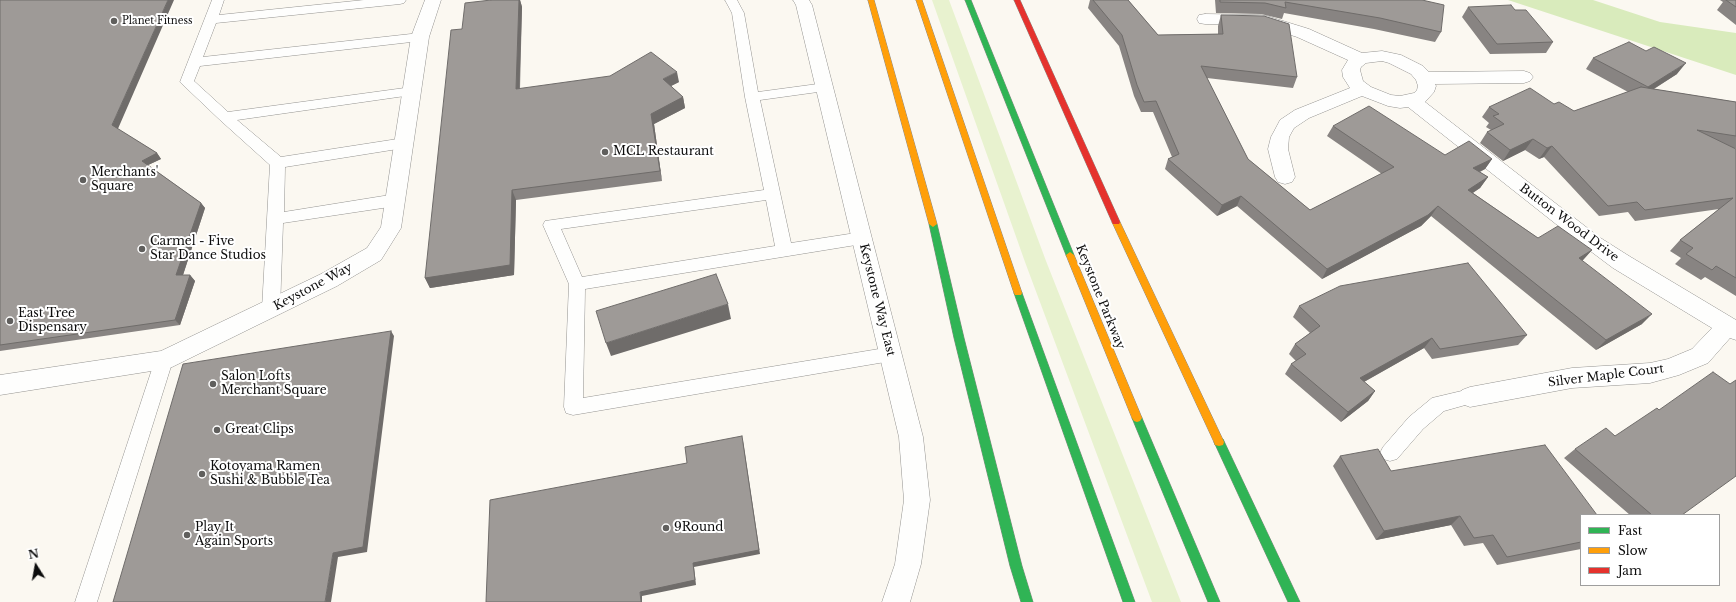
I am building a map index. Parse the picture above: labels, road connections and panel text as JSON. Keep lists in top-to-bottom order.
{
  "streets": {
    "main road": ["Keystone Parkway"],
    "street": [
      "Button Wood Drive",
      "Keystone Way",
      "Keystone Way East",
      "Silver Maple Court"
    ]
  },
  "crossings": [
    ["Button Wood Drive", "Silver Maple Court"]
  ],
  "places": [
    "Planet Fitness",
    "MCL Restaurant",
    "Merchants' Square",
    "Carmel - Five Star Dance Studios",
    "East Tree Dispensary",
    "Salon Lofts Merchant Square",
    "Great Clips",
    "Kotoyama Ramen Sushi & Bubble Tea",
    "9Round",
    "Play It Again Sports"
  ],
  "legend": ["Fast", "Slow", "Jam"],
  "north": "top"
}
